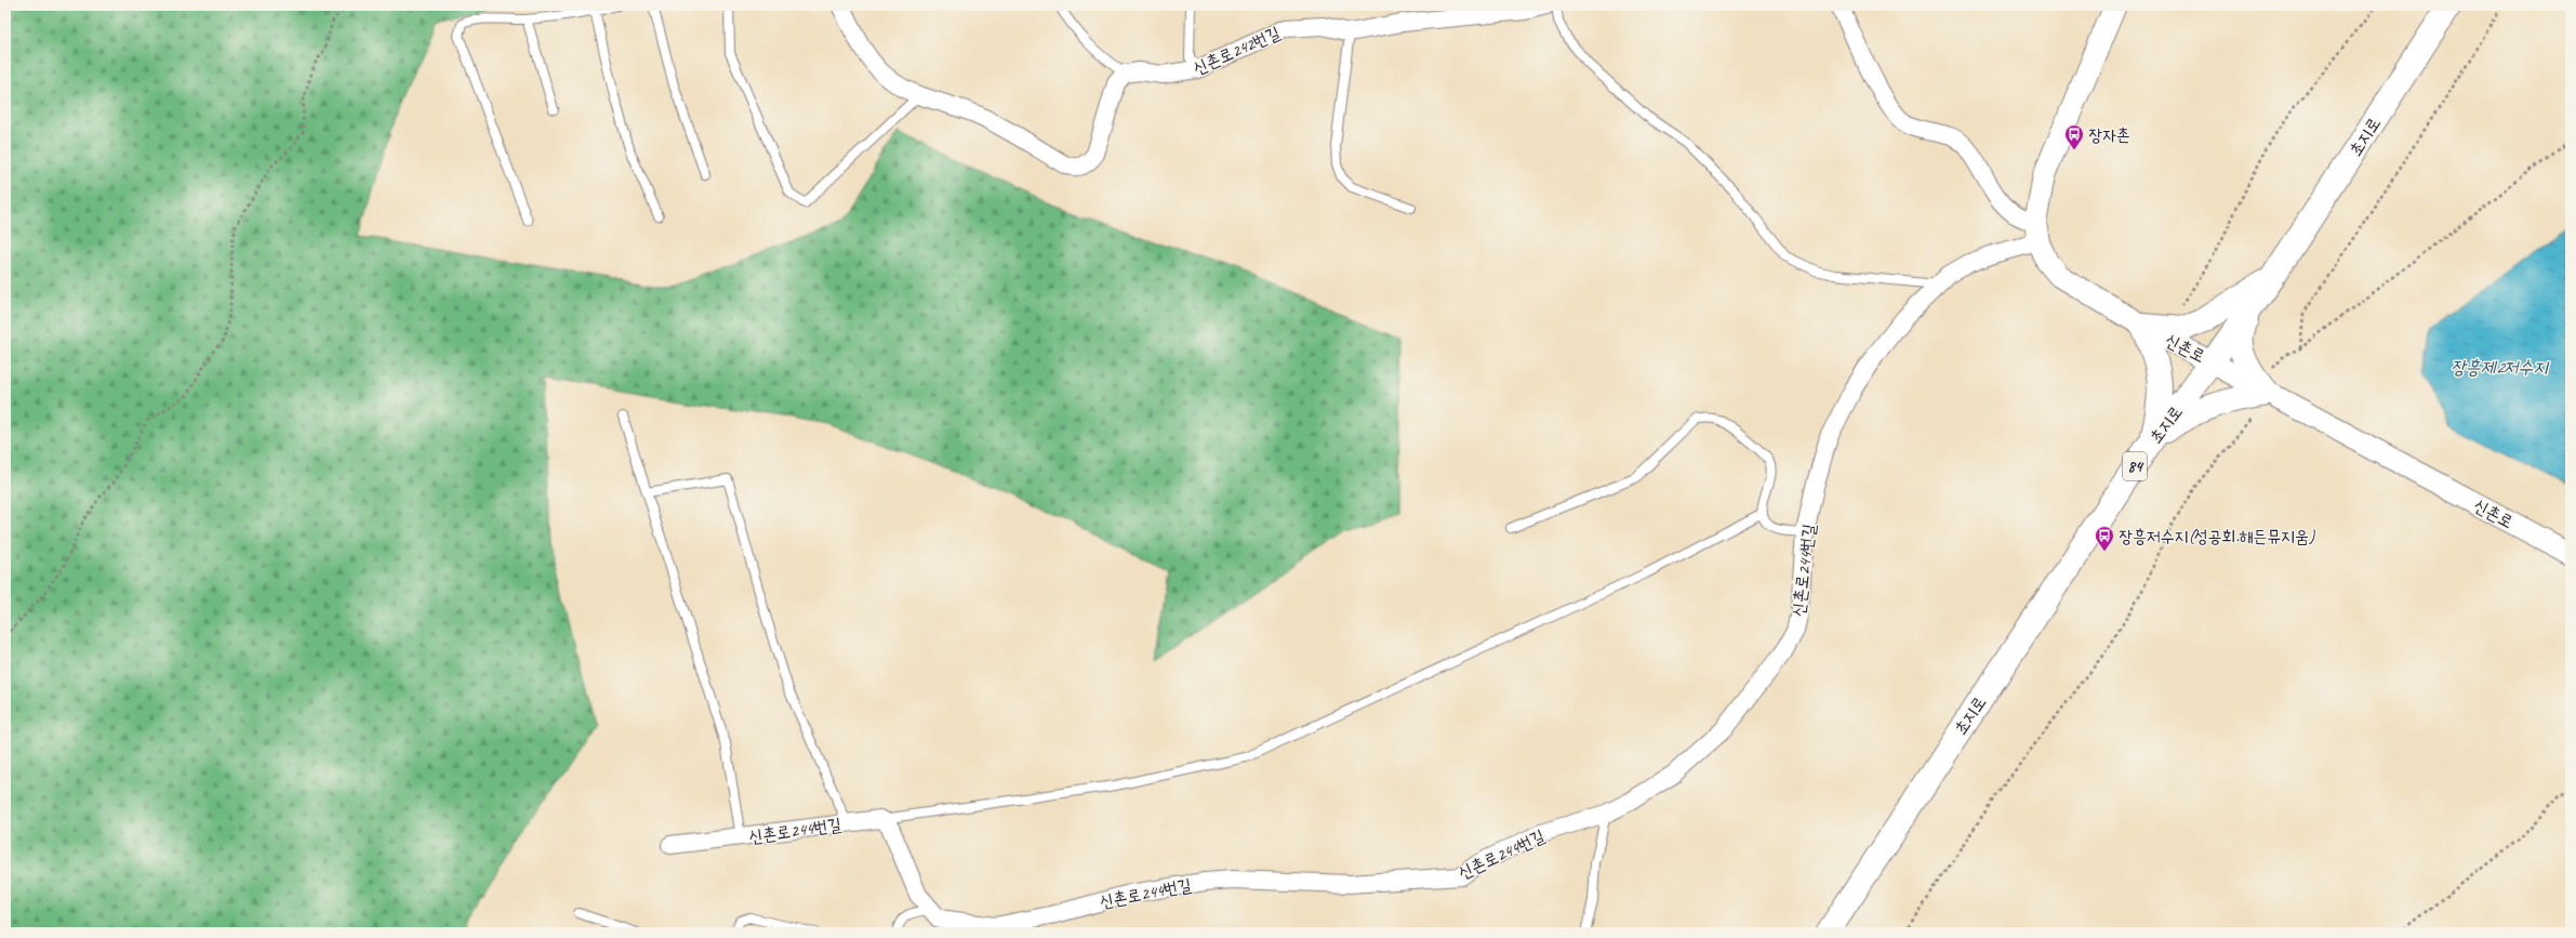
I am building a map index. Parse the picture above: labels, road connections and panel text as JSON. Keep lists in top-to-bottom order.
{
  "streets": {
    "main road": ["초지로", "84"],
    "street": ["신촌로242번길", "신촌로", "신촌로244번길"]
  },
  "crossings": [
    ["초지로", "신촌로"],
    ["신촌로", "신촌로244번길"]
  ],
  "water": ["장흥제2저수지"],
  "places": {
    "bus stop": ["장자촌", "장흥저수지(성공회.해든뮤지움)"]
  }
}
